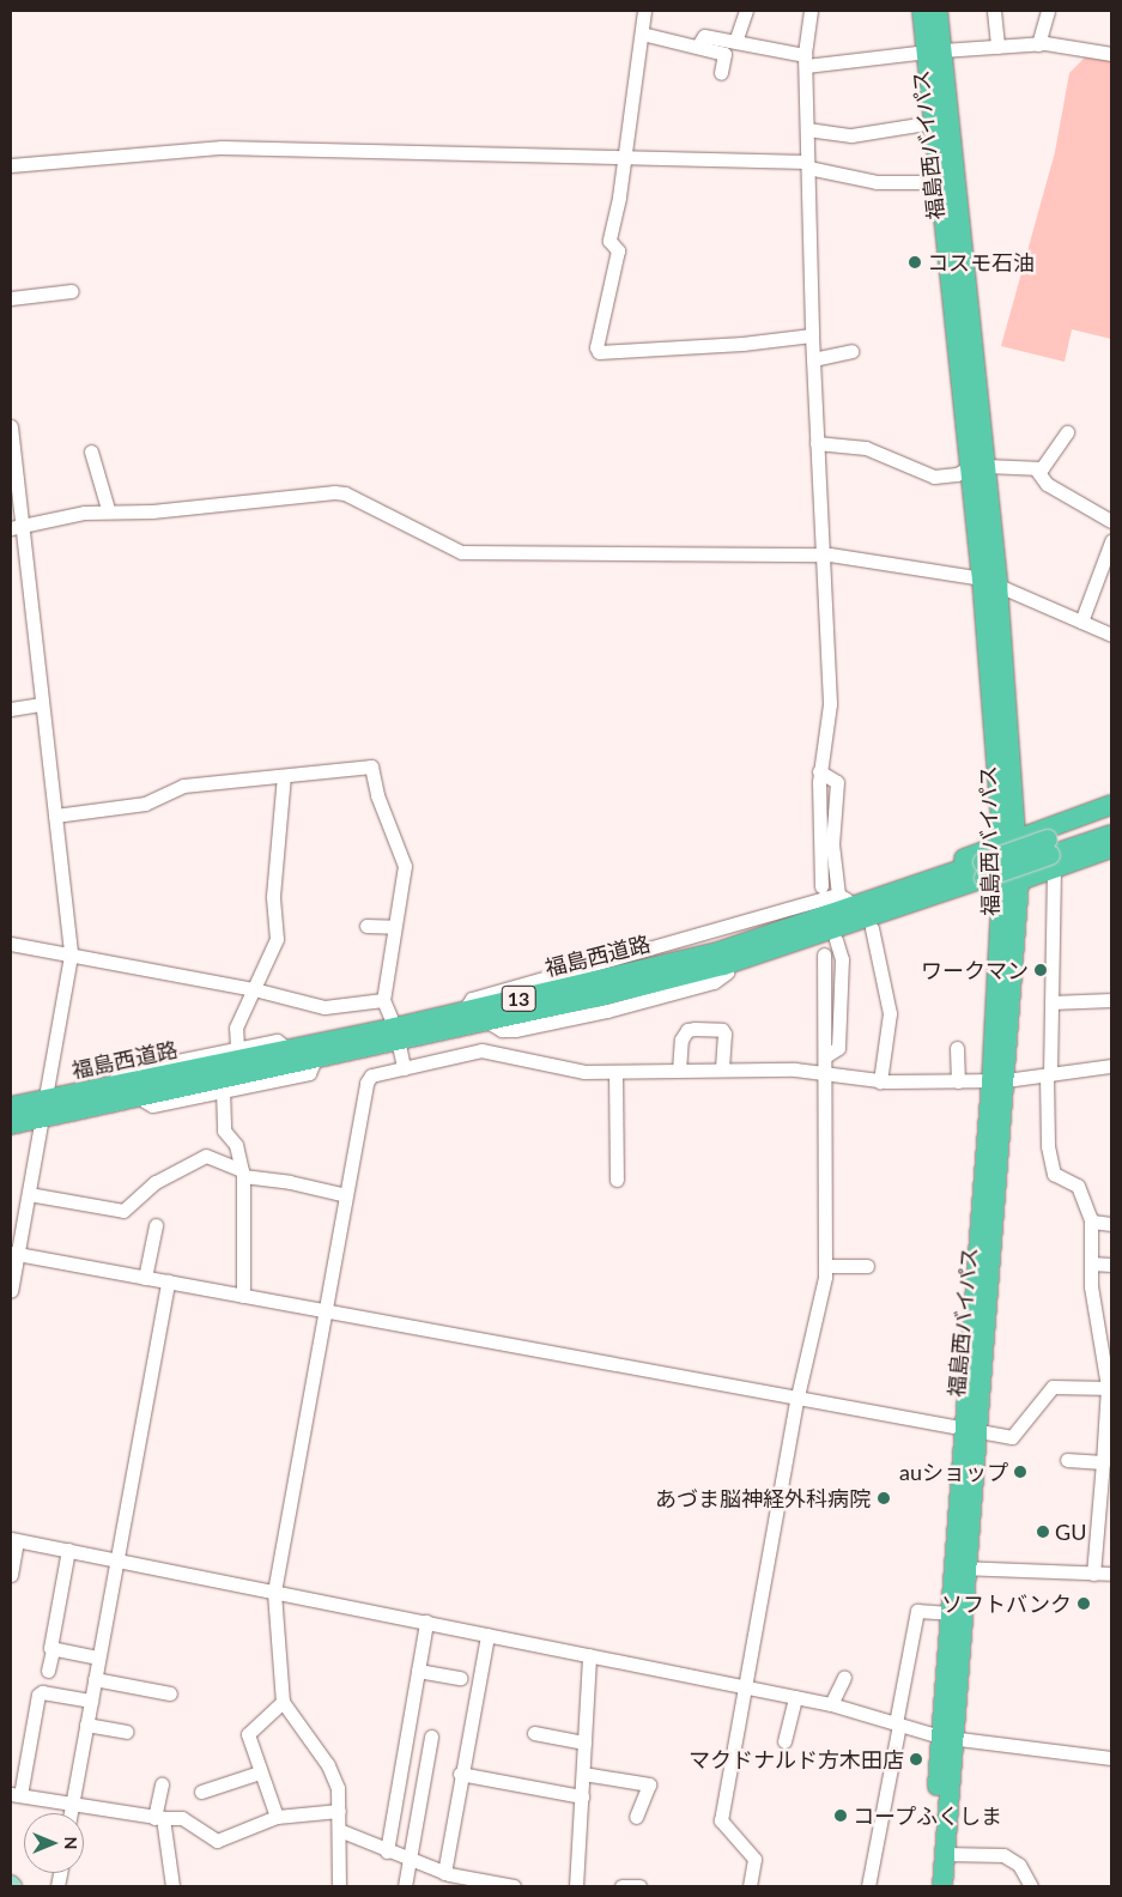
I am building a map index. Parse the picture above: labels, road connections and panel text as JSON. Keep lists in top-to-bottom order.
{
  "streets": {
    "highway": ["福島西バイパス", "福島西道路", "13"]
  },
  "places": [
    "コスモ石油",
    "ワークマン",
    "auショップ",
    "あづま脳神経外科病院",
    "GU",
    "ソフトバンク",
    "マクドナルド方木田店",
    "コープふくしま"
  ],
  "north": "right"
}
